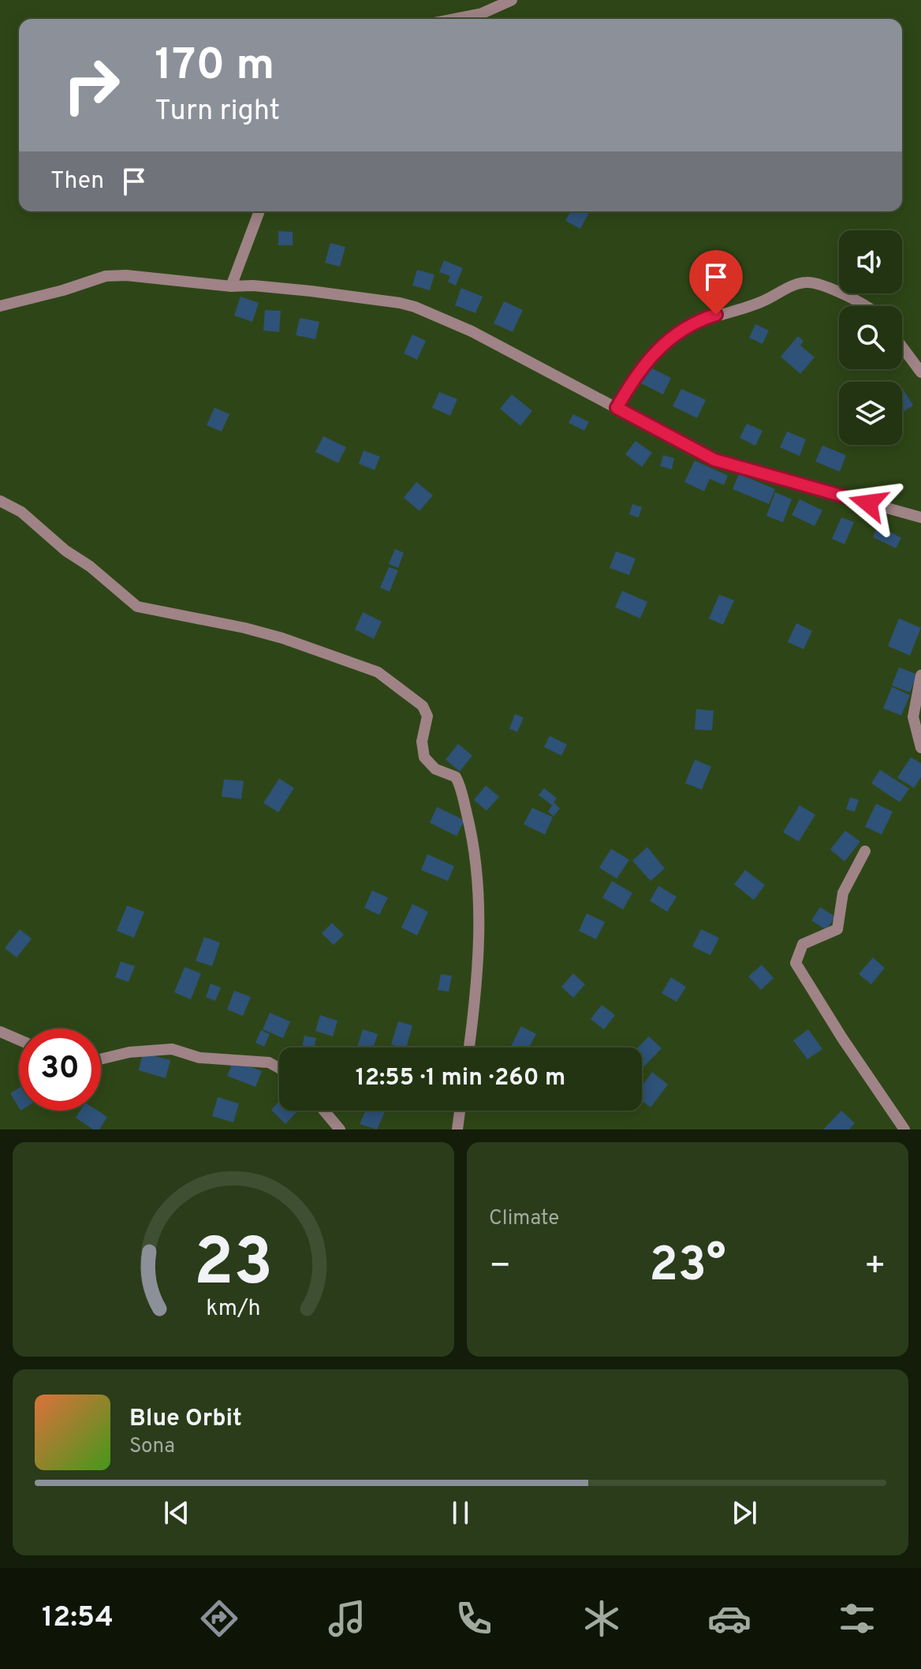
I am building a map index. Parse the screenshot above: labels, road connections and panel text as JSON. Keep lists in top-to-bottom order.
{
  "page": {
    "turn": ["170 m", "Turn right"],
    "then": "Then",
    "limit": "30",
    "trip": "12:55 · 1 min · 260 m",
    "tile": "Climate",
    "heat": ["−", "23°", "+"],
    "song": ["Blue Orbit", "Sona"],
    "tabs": "12:54",
    "gauge": ["23", "km/h"]
  }
}
